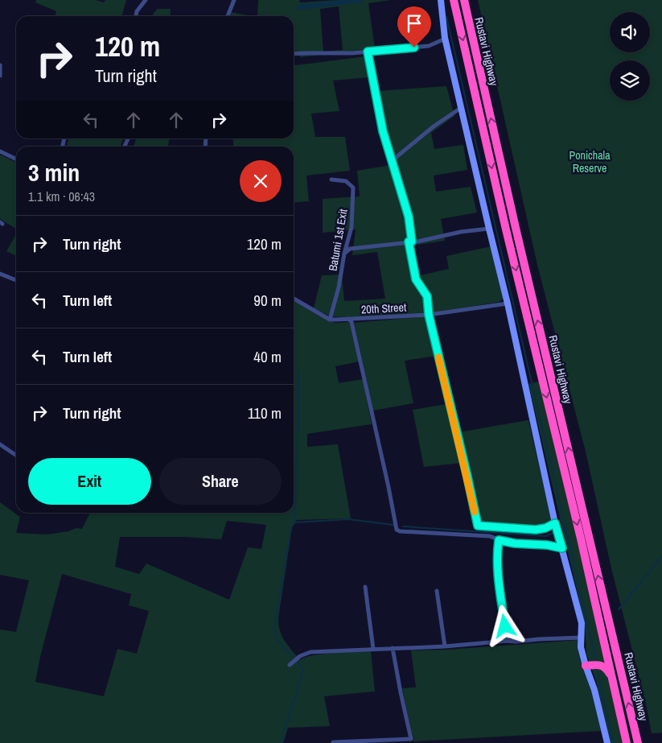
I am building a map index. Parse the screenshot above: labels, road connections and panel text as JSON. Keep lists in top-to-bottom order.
{
  "streets": {
    "highway": ["Rustavi Highway"],
    "street": ["Batumi 1st Exit", "20th Street"]
  },
  "crossings": [
    ["Batumi 1st Exit", "20th Street"]
  ],
  "parks": ["Ponichala Reserve"],
  "page": {
    "turn": ["120 m", "Turn right"],
    "heading": ["3 min", "1.1 km · 06:43"],
    "list": [
      {
        "name": "Turn right",
        "value": "120 m"
      },
      {
        "name": "Turn left",
        "value": "90 m"
      },
      {
        "name": "Turn left",
        "value": "40 m"
      },
      {
        "name": "Turn right",
        "value": "110 m"
      }
    ],
    "buttons": ["Exit", "Share"]
  }
}
